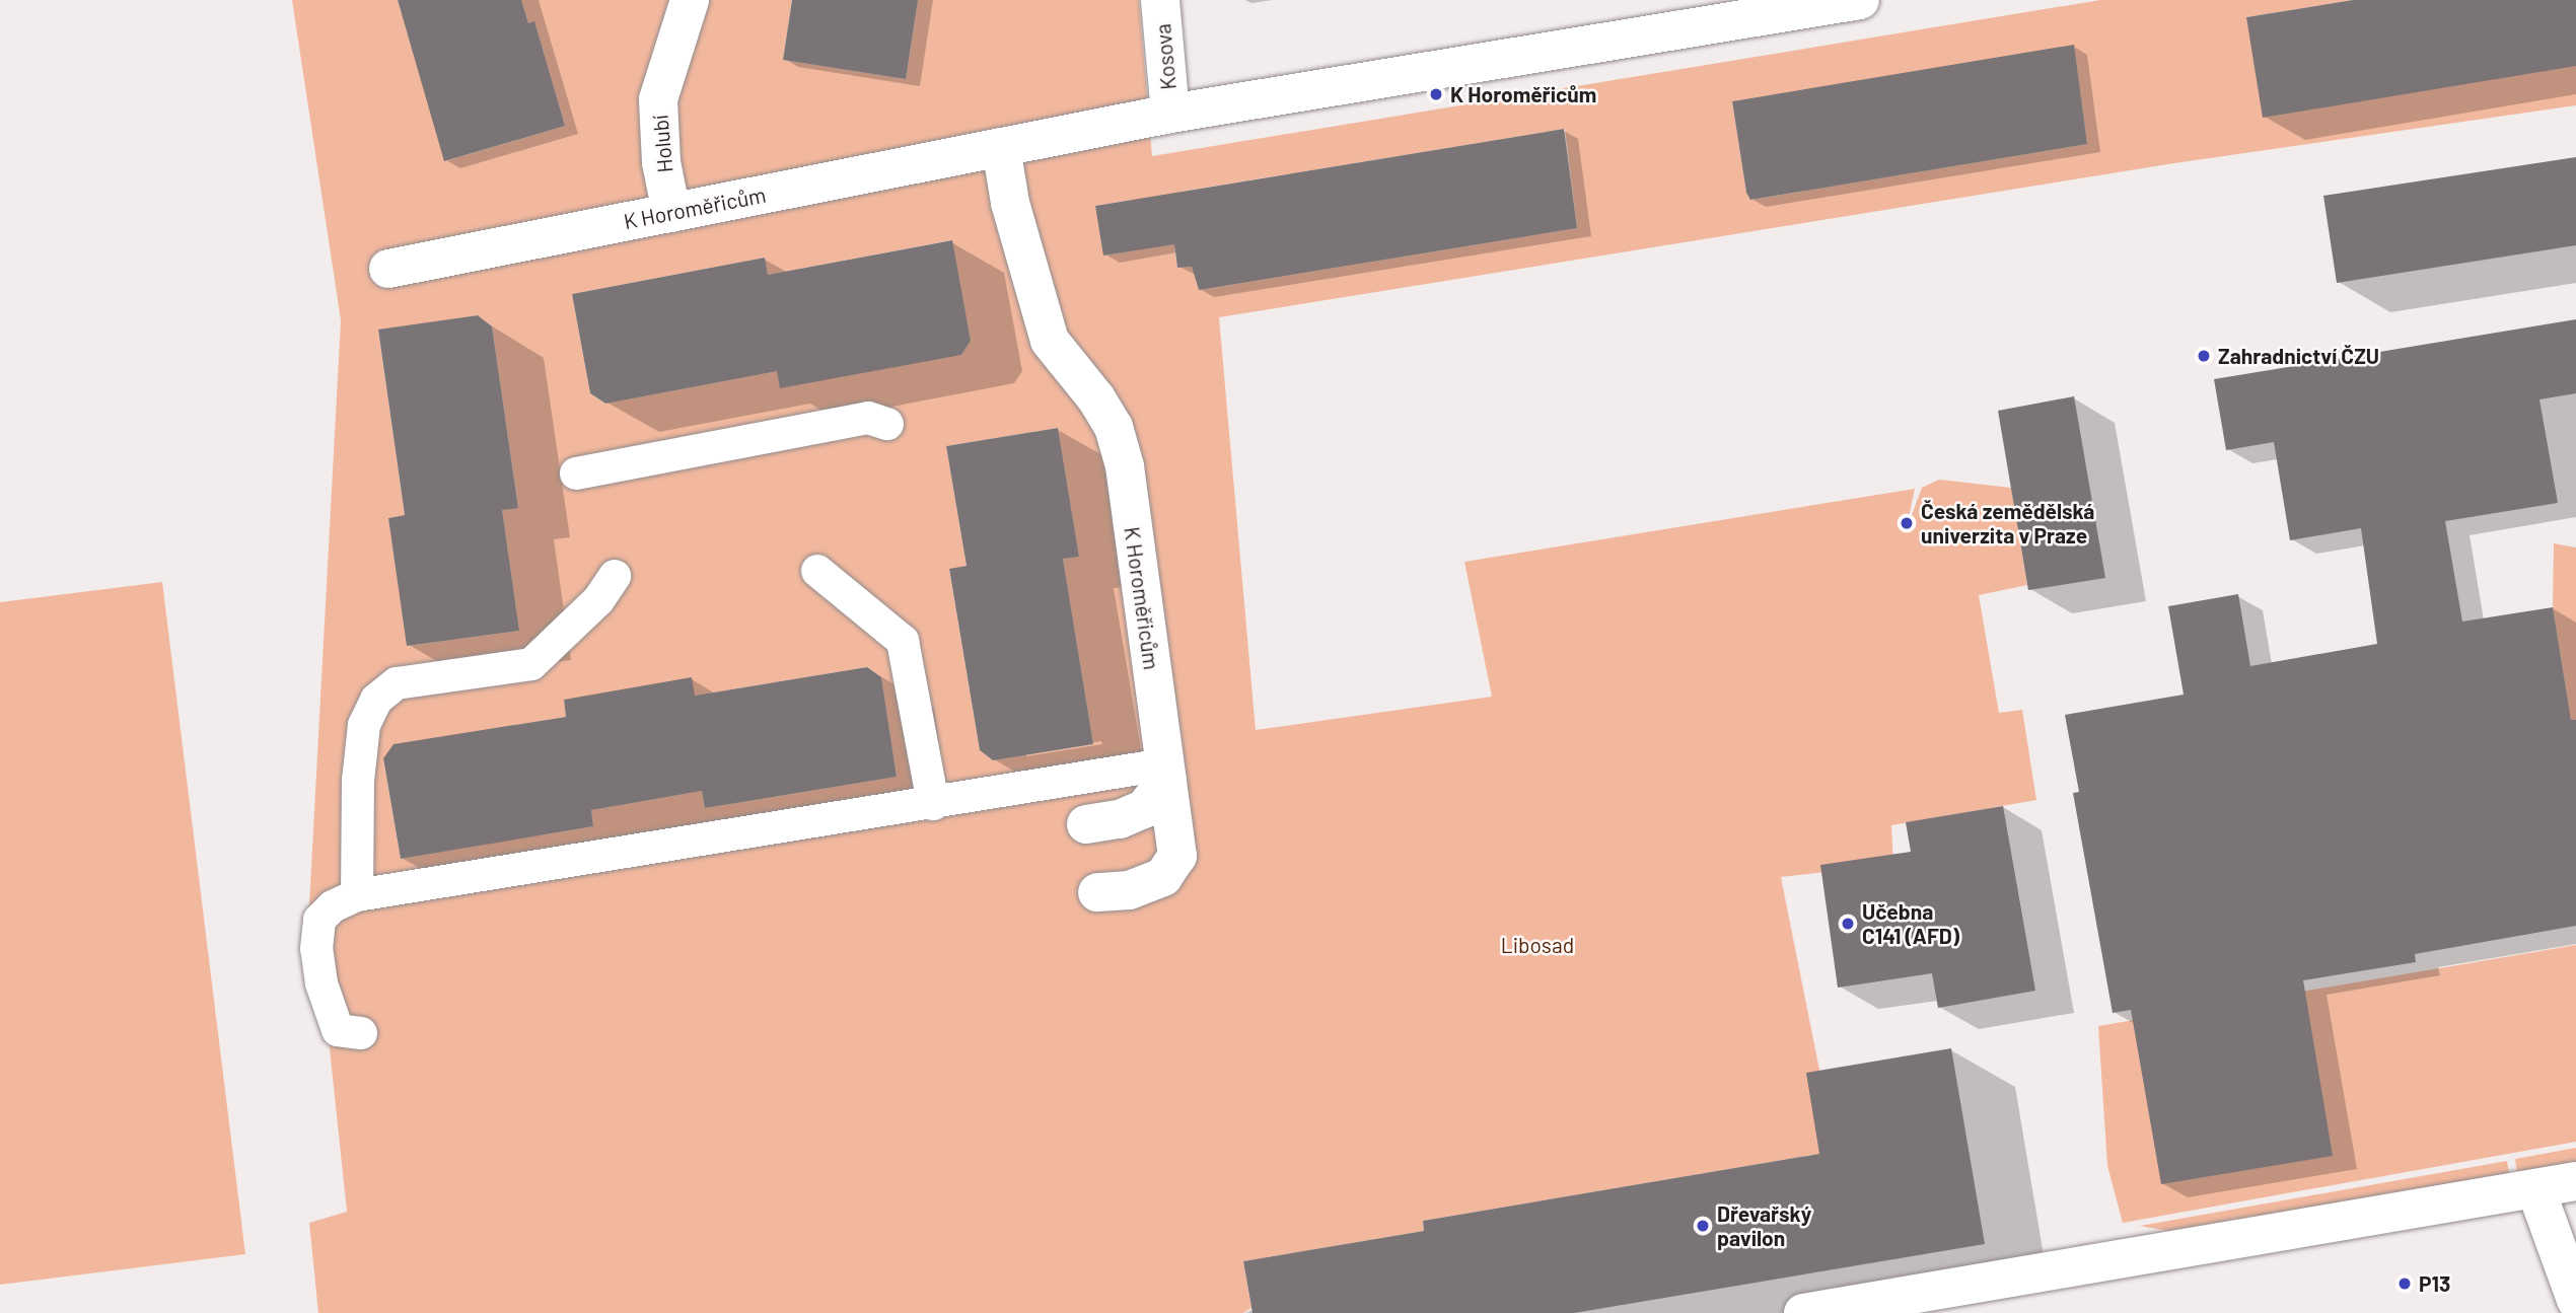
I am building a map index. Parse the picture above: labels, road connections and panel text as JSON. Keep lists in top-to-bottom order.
{
  "streets": {
    "street": ["Kosova", "Holubí", "K Horoměřicům"]
  },
  "crossings": [
    ["Kosova", "K Horoměřicům"],
    ["Holubí", "K Horoměřicům"]
  ],
  "parks": ["Libosad"],
  "places": [
    "K Horoměřicům",
    "Zahradnictví ČZU",
    "Česká zemědělská univerzita v Praze",
    "Učebna C141 (AFD)",
    "Dřevařský pavilon",
    "P13"
  ]
}
